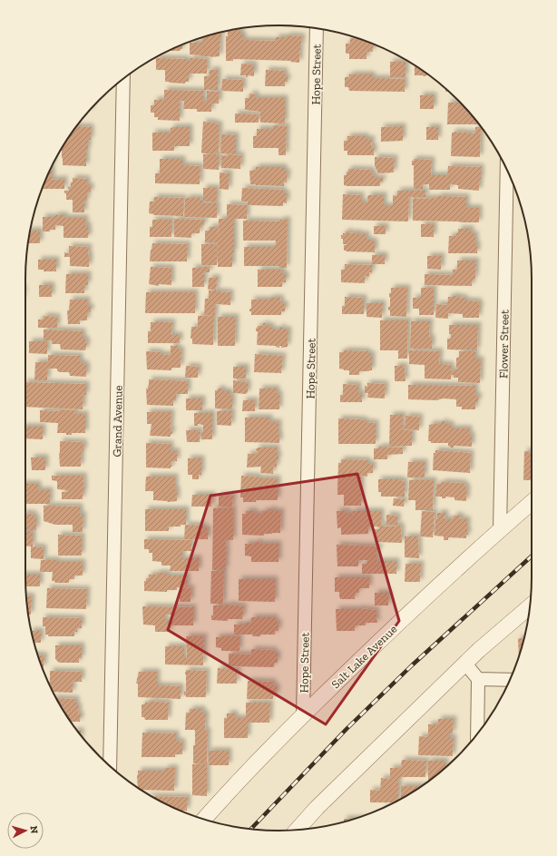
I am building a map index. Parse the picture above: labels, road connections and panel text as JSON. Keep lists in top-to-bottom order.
{
  "streets": {
    "street": [
      "Hope Street",
      "Flower Street",
      "Grand Avenue",
      "Salt Lake Avenue"
    ]
  },
  "crossings": [
    ["Hope Street", "Salt Lake Avenue"],
    ["Flower Street", "Salt Lake Avenue"]
  ],
  "north": "right"
}
